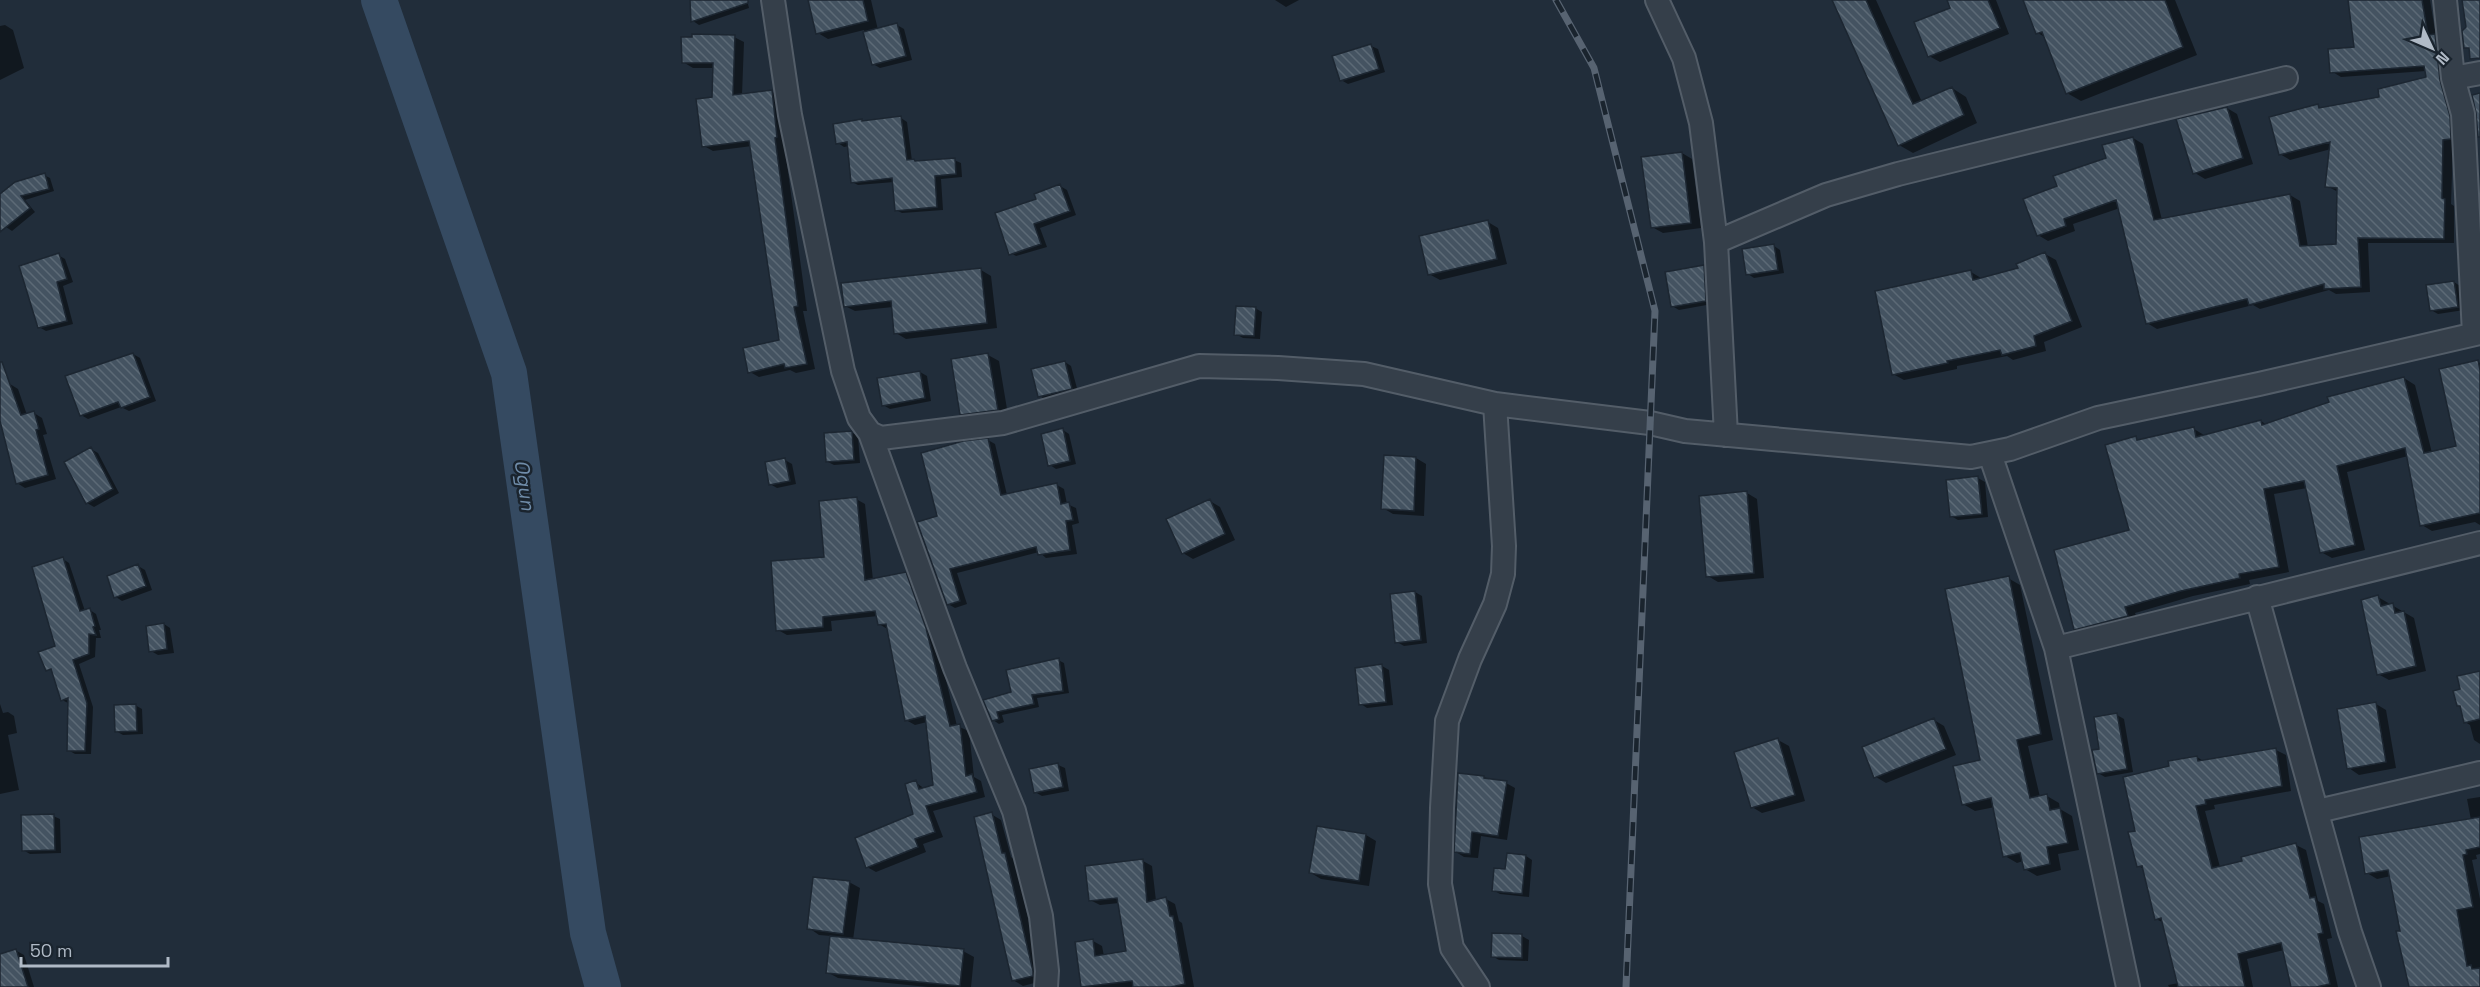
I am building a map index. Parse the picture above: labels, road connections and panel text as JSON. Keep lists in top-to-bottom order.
{
  "water": ["Ogun"],
  "scale_bar": "50 m",
  "north": "bottom right"
}
